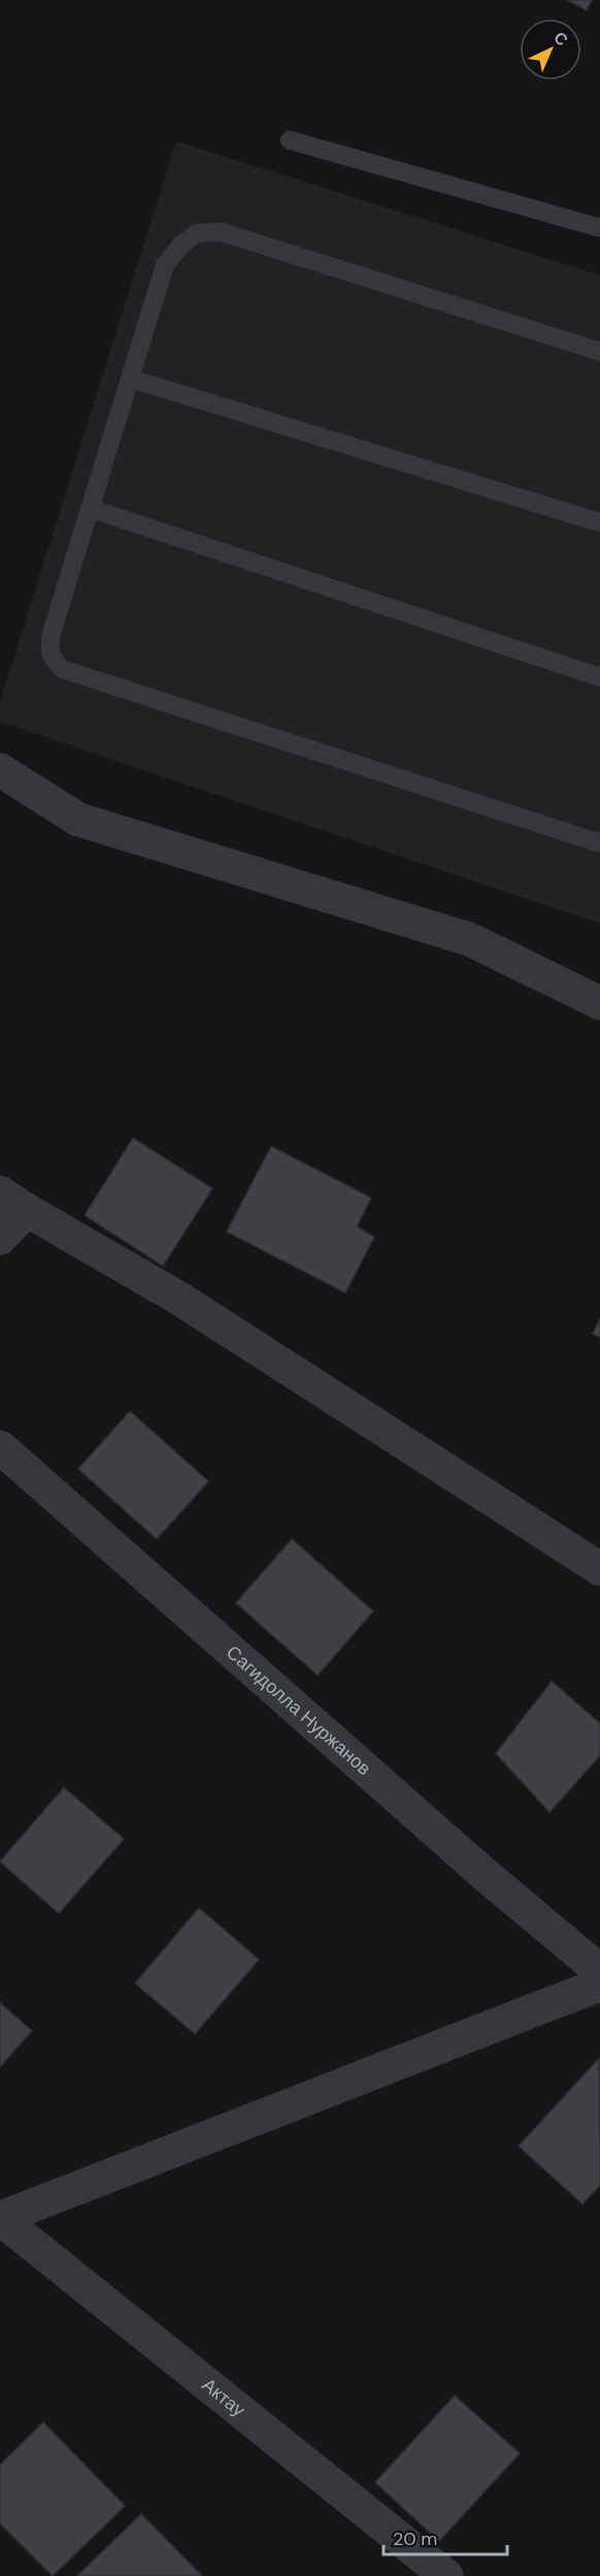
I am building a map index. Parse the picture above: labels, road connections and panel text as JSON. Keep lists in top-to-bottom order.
{
  "streets": {
    "street": ["Сагидолла Нуржанов", "Актау"]
  },
  "scale_bar": "20 m",
  "north": "top right"
}
